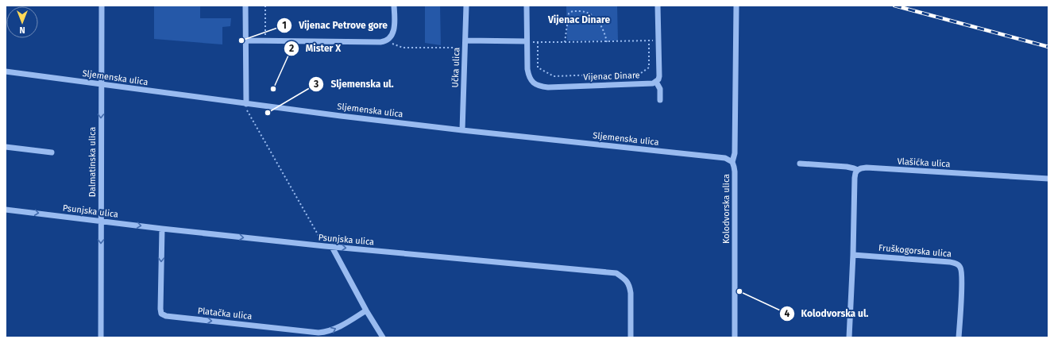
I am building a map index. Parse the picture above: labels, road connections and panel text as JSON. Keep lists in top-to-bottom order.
{
  "streets": {
    "street": [
      "Učka ulica",
      "Vijenac Dinare",
      "Sljemenska ulica",
      "Dalmatinska ulica",
      "Vlašićka ulica",
      "Kolodvorska ulica",
      "Psunjska ulica",
      "Fruškogorska ulica",
      "Platačka ulica"
    ]
  },
  "crossings": [
    ["Učka ulica", "Sljemenska ulica"],
    ["Sljemenska ulica", "Dalmatinska ulica"],
    ["Sljemenska ulica", "Kolodvorska ulica"],
    ["Dalmatinska ulica", "Psunjska ulica"],
    ["Psunjska ulica", "Platačka ulica"]
  ],
  "one_way": ["Dalmatinska ulica", "Psunjska ulica"],
  "districts": ["Vijenac Dinare"],
  "places": [
    "Vijenac Petrove gore",
    "Mister X",
    "Sljemenska ul.",
    "Kolodvorska ul."
  ],
  "north": "bottom"
}
